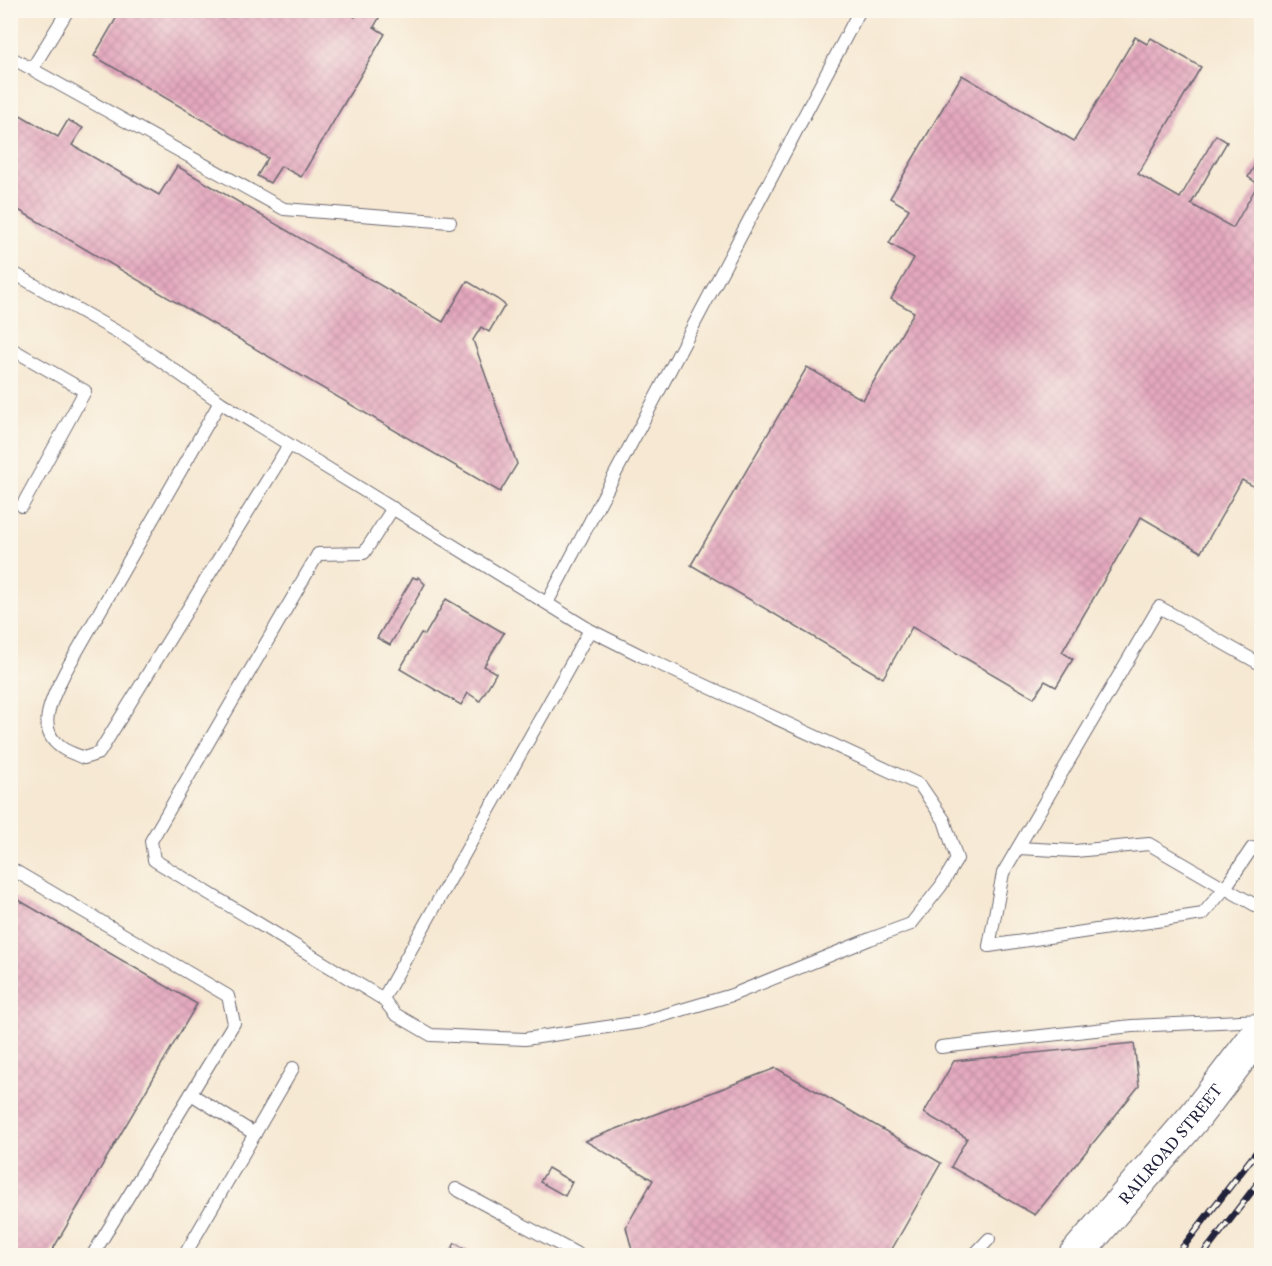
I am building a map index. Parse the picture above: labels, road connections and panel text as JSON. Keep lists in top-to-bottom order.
{
  "streets": {
    "street": ["RAILROAD STREET"]
  }
}
